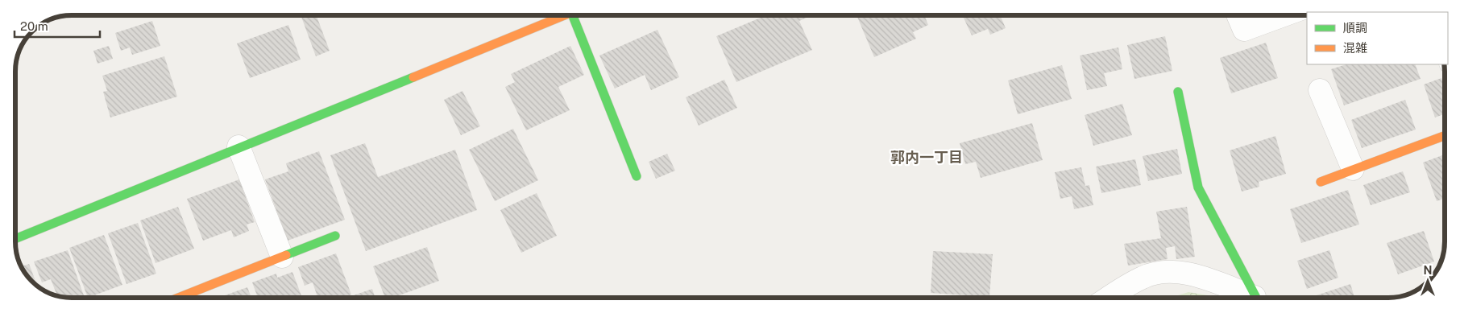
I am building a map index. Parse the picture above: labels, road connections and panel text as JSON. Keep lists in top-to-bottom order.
{
  "districts": ["郭内一丁目"],
  "legend": ["順調", "混雑"],
  "scale_bar": "20 m",
  "north": "top"
}
